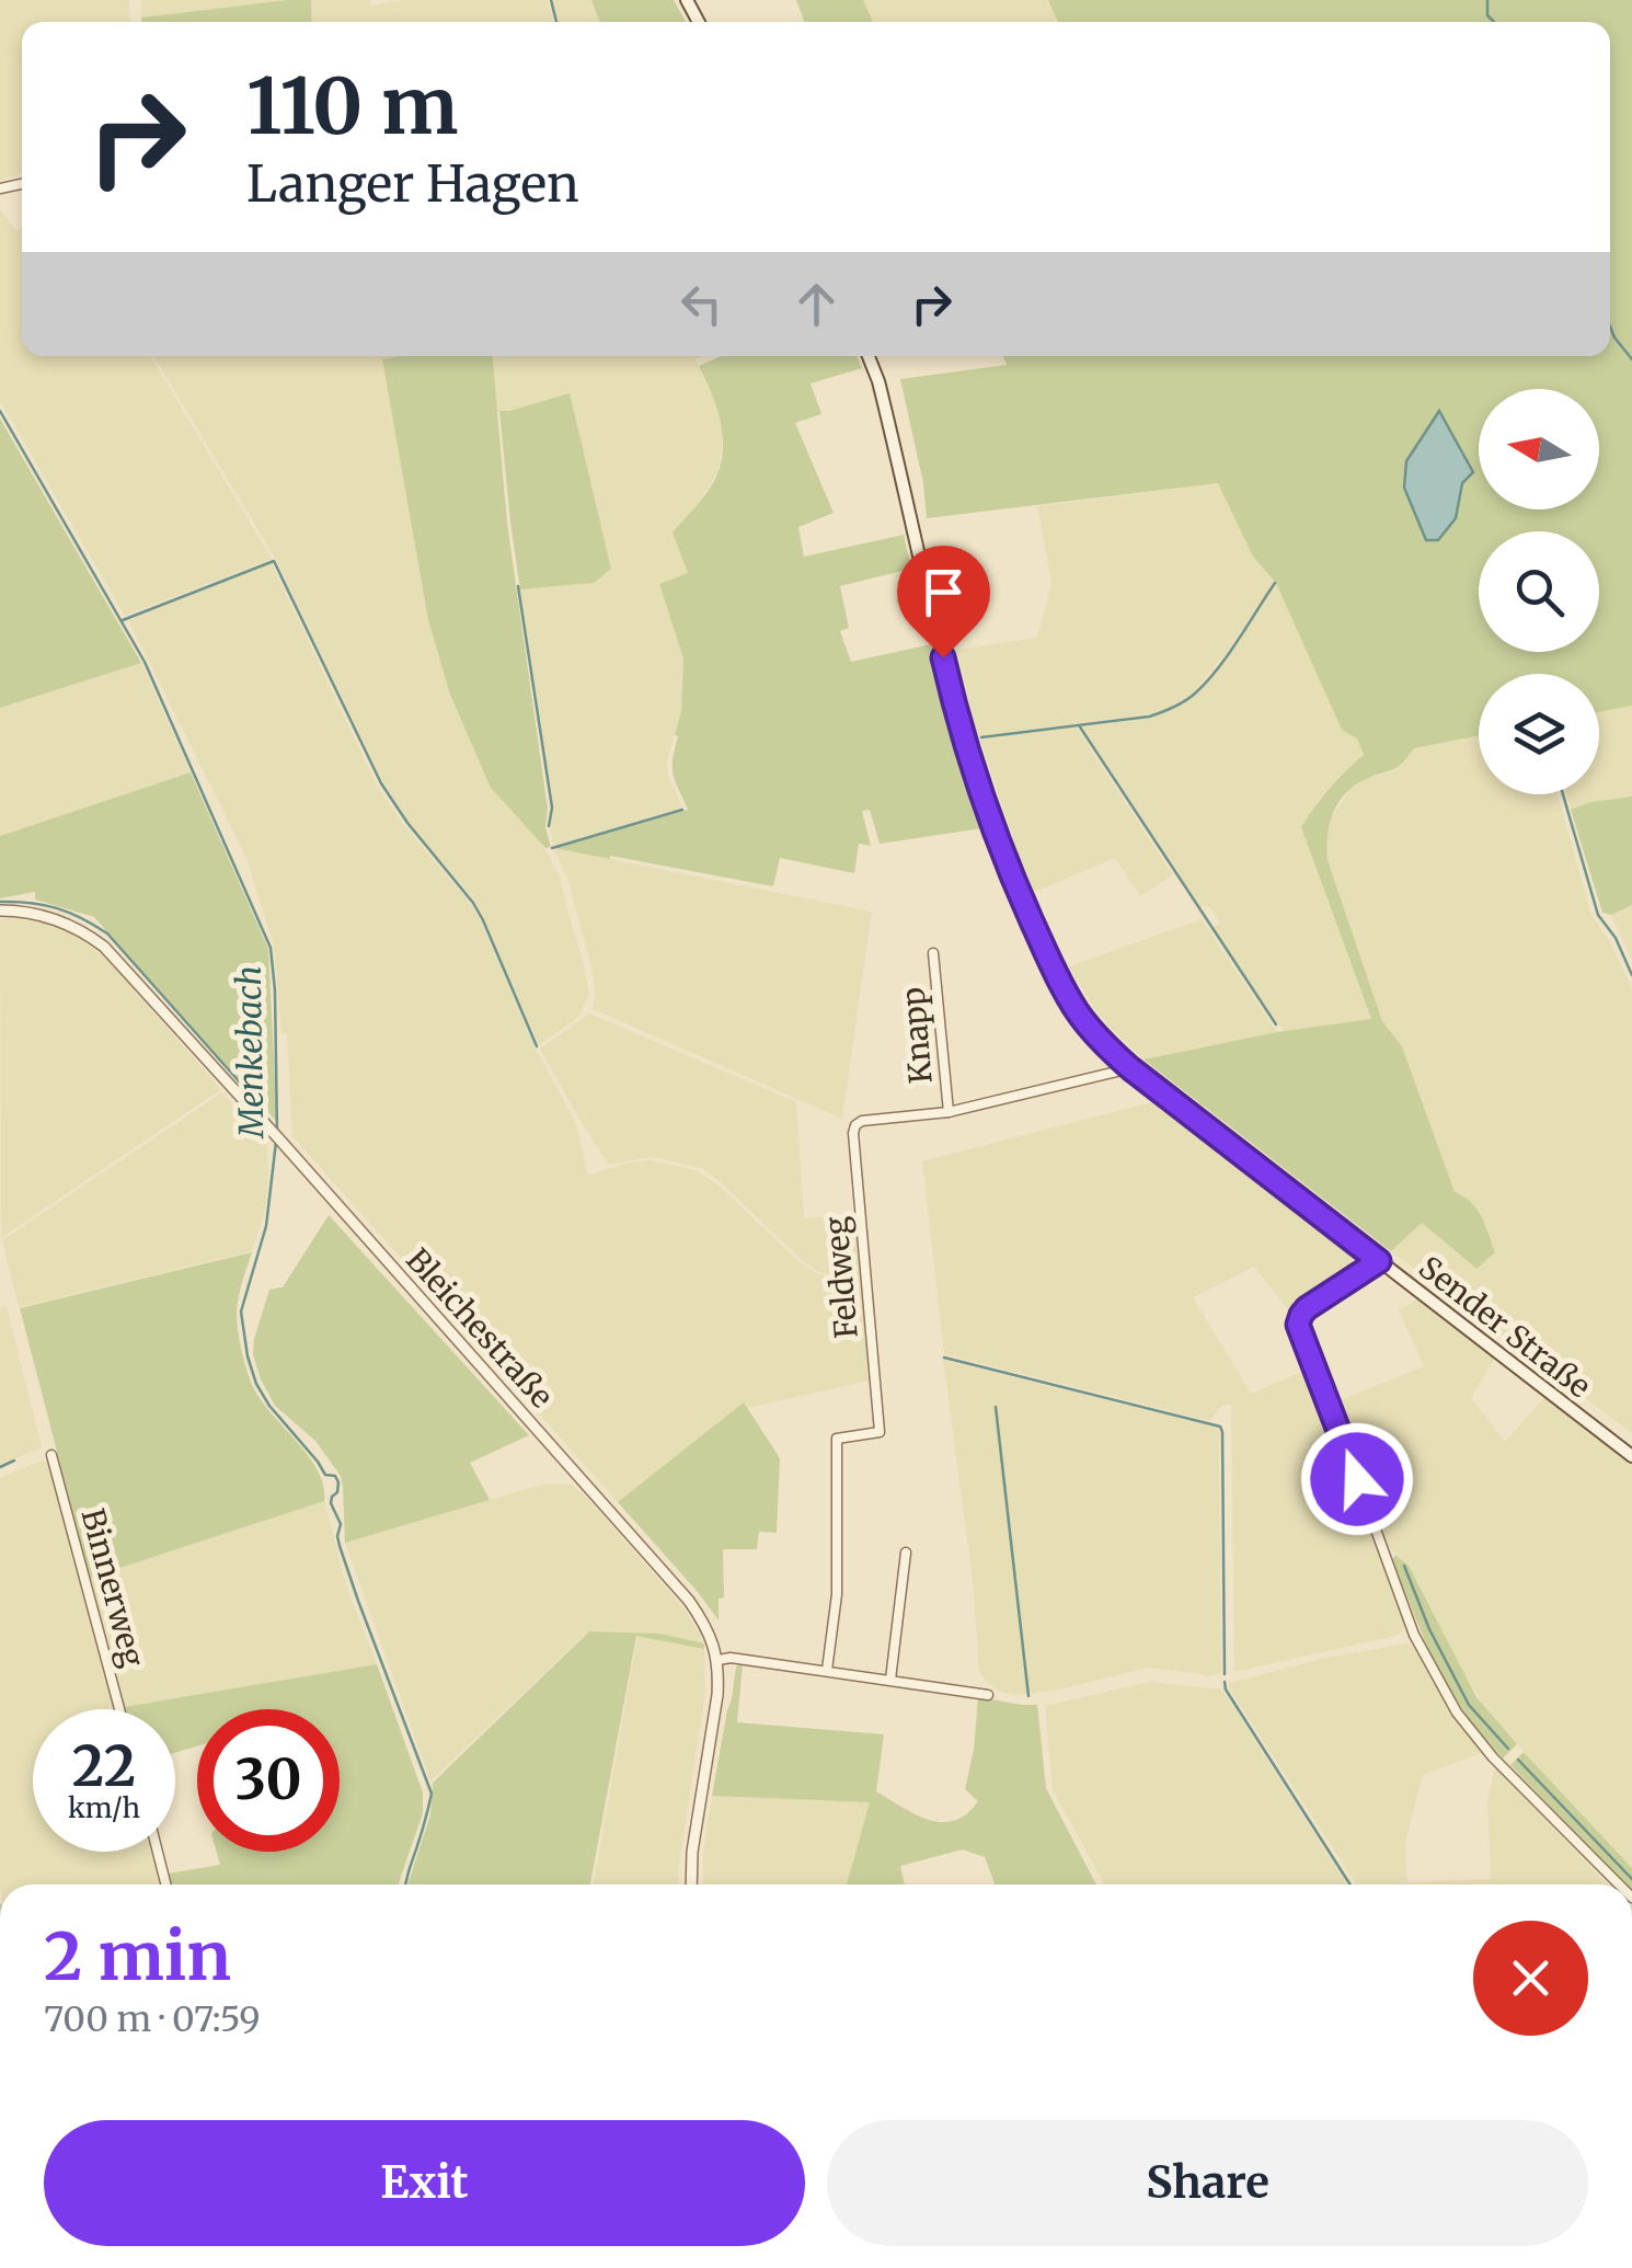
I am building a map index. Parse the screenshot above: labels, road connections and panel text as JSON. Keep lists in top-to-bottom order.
{
  "streets": {
    "main road": ["Sender Straße"],
    "street": [
      "Knapp",
      "Feldweg",
      "Bleichestraße",
      "Binnerweg"
    ]
  },
  "crossings": [
    ["Knapp", "Feldweg"],
    ["Feldweg", "Sender Straße"]
  ],
  "water": ["Menkebach"],
  "north": "left",
  "page": {
    "turn": ["110 m", "Langer Hagen"],
    "speed": "22 km/h",
    "limit": "30",
    "heading": ["2 min", "700 m · 07:59"],
    "buttons": ["Exit", "Share"]
  }
}
